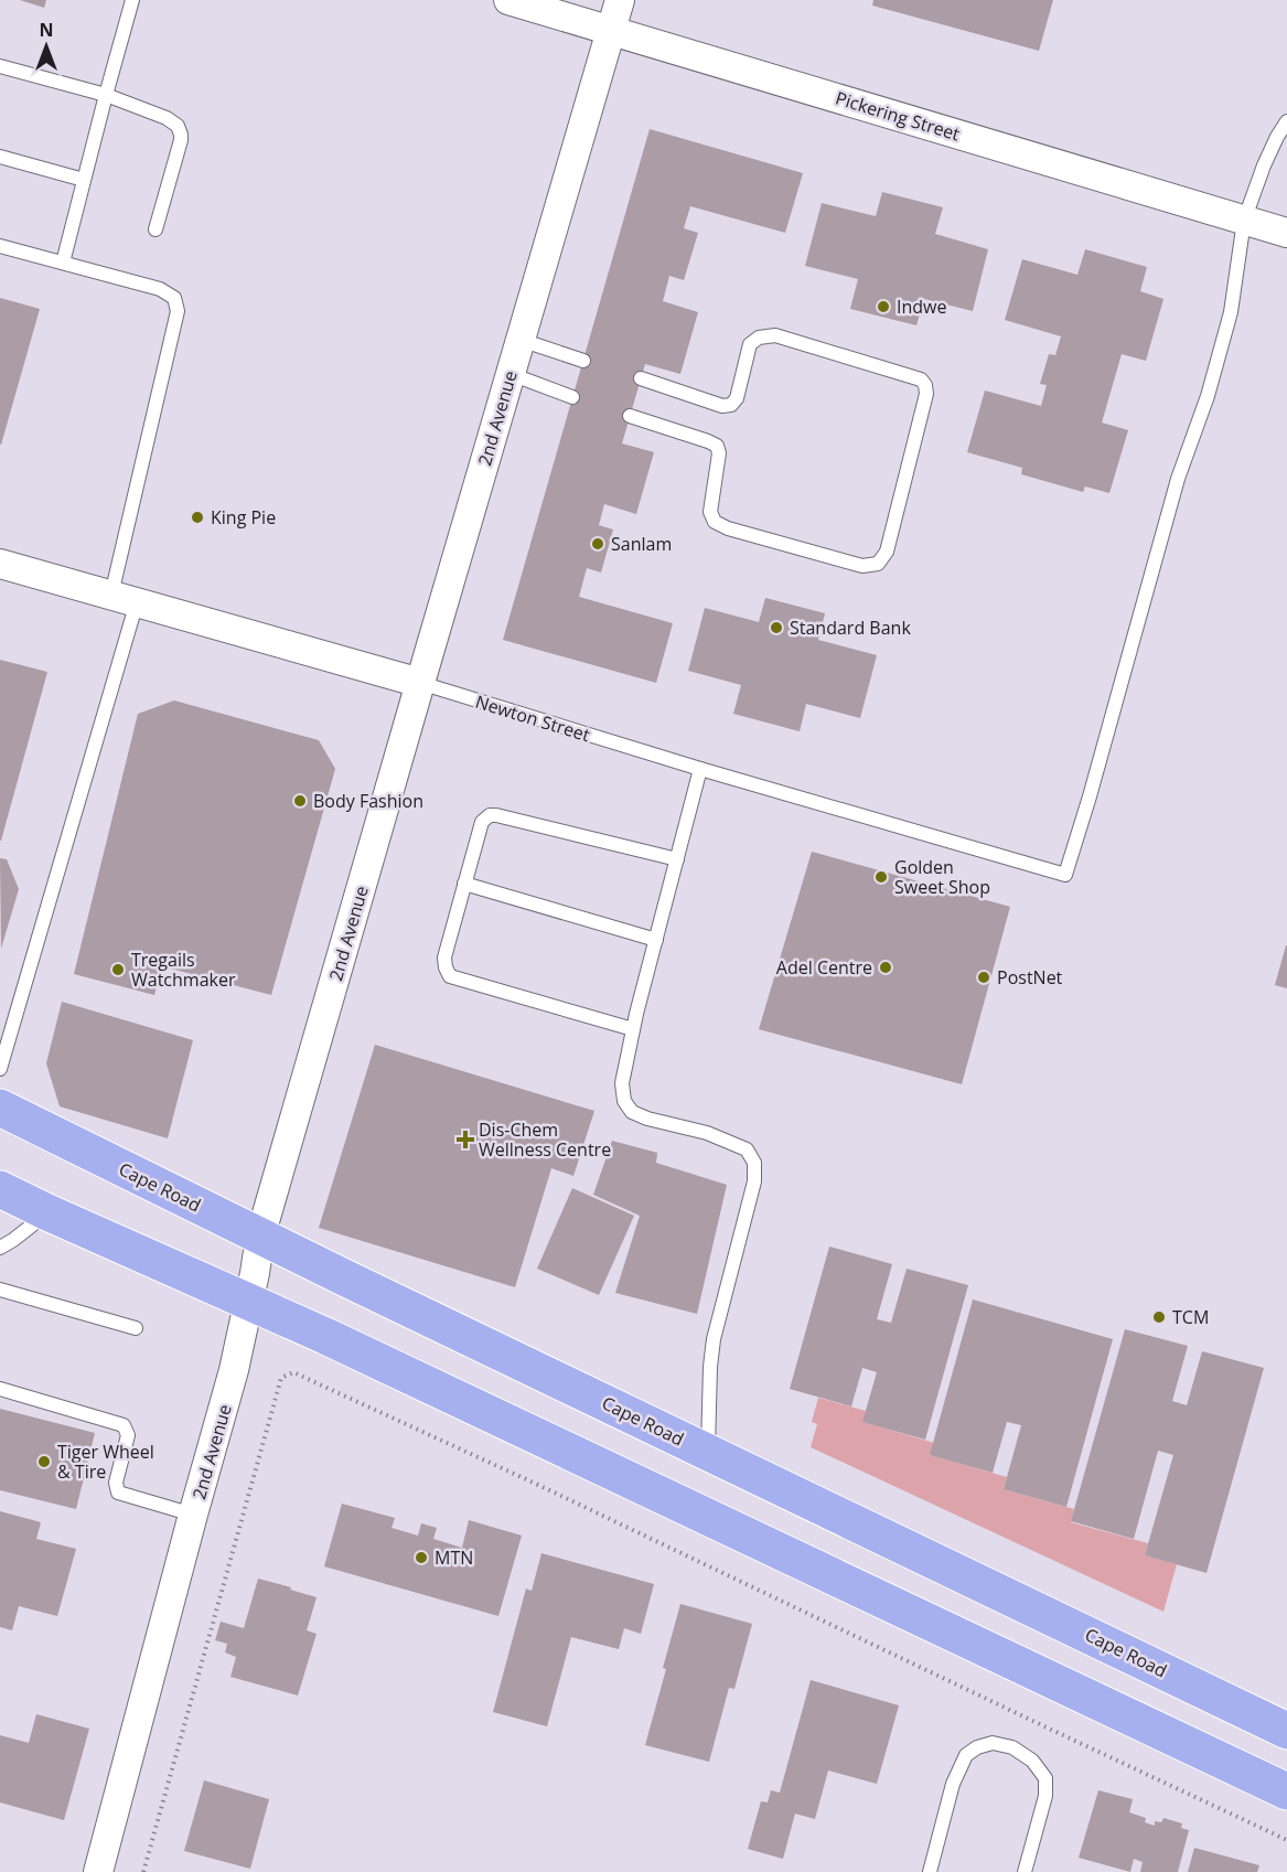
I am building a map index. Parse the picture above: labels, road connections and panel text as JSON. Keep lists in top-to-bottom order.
{
  "streets": {
    "main road": ["Cape Road"],
    "street": ["Pickering Street", "2nd Avenue", "Newton Street"]
  },
  "crossings": [
    ["Pickering Street", "2nd Avenue"],
    ["Pickering Street", "Newton Street"],
    ["2nd Avenue", "Newton Street"],
    ["2nd Avenue", "Cape Road"]
  ],
  "places": {
    "other": [
      "Indwe",
      "King Pie",
      "Sanlam",
      "Standard Bank",
      "Body Fashion",
      "Golden Sweet Shop",
      "Adel Centre",
      "Tregails Watchmaker",
      "PostNet",
      "TCM",
      "Tiger Wheel & Tire",
      "MTN"
    ],
    "health": ["Dis-Chem Wellness Centre"]
  },
  "north": "top"
}
